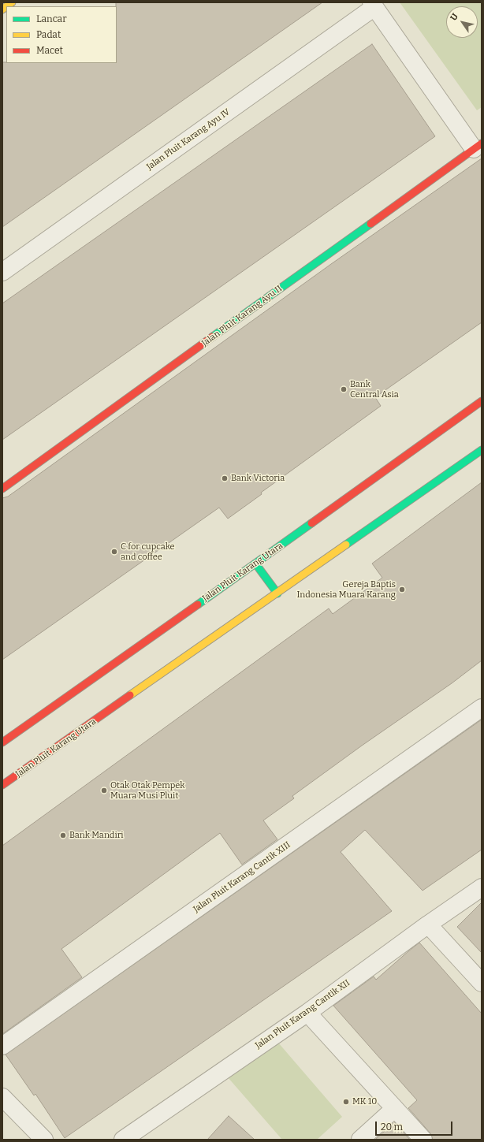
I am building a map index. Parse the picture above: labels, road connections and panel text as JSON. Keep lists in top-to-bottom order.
{
  "streets": {
    "street": [
      "Jalan Pluit Karang Ayu IV",
      "Jalan Pluit Karang Ayu II",
      "Jalan Pluit Karang Utara",
      "Jalan Pluit Karang Cantik XIII",
      "Jalan Pluit Karang Cantik XII"
    ]
  },
  "places": [
    "Bank Central Asia",
    "Bank Victoria",
    "C for cupcake and coffee",
    "Gereja Baptis Indonesia Muara Karang",
    "Otak Otak Pempek Muara Musi Pluit",
    "Bank Mandiri",
    "MK 10"
  ],
  "legend": ["Lancar", "Padat", "Macet"],
  "scale_bar": "20 m",
  "north": "top left"
}
